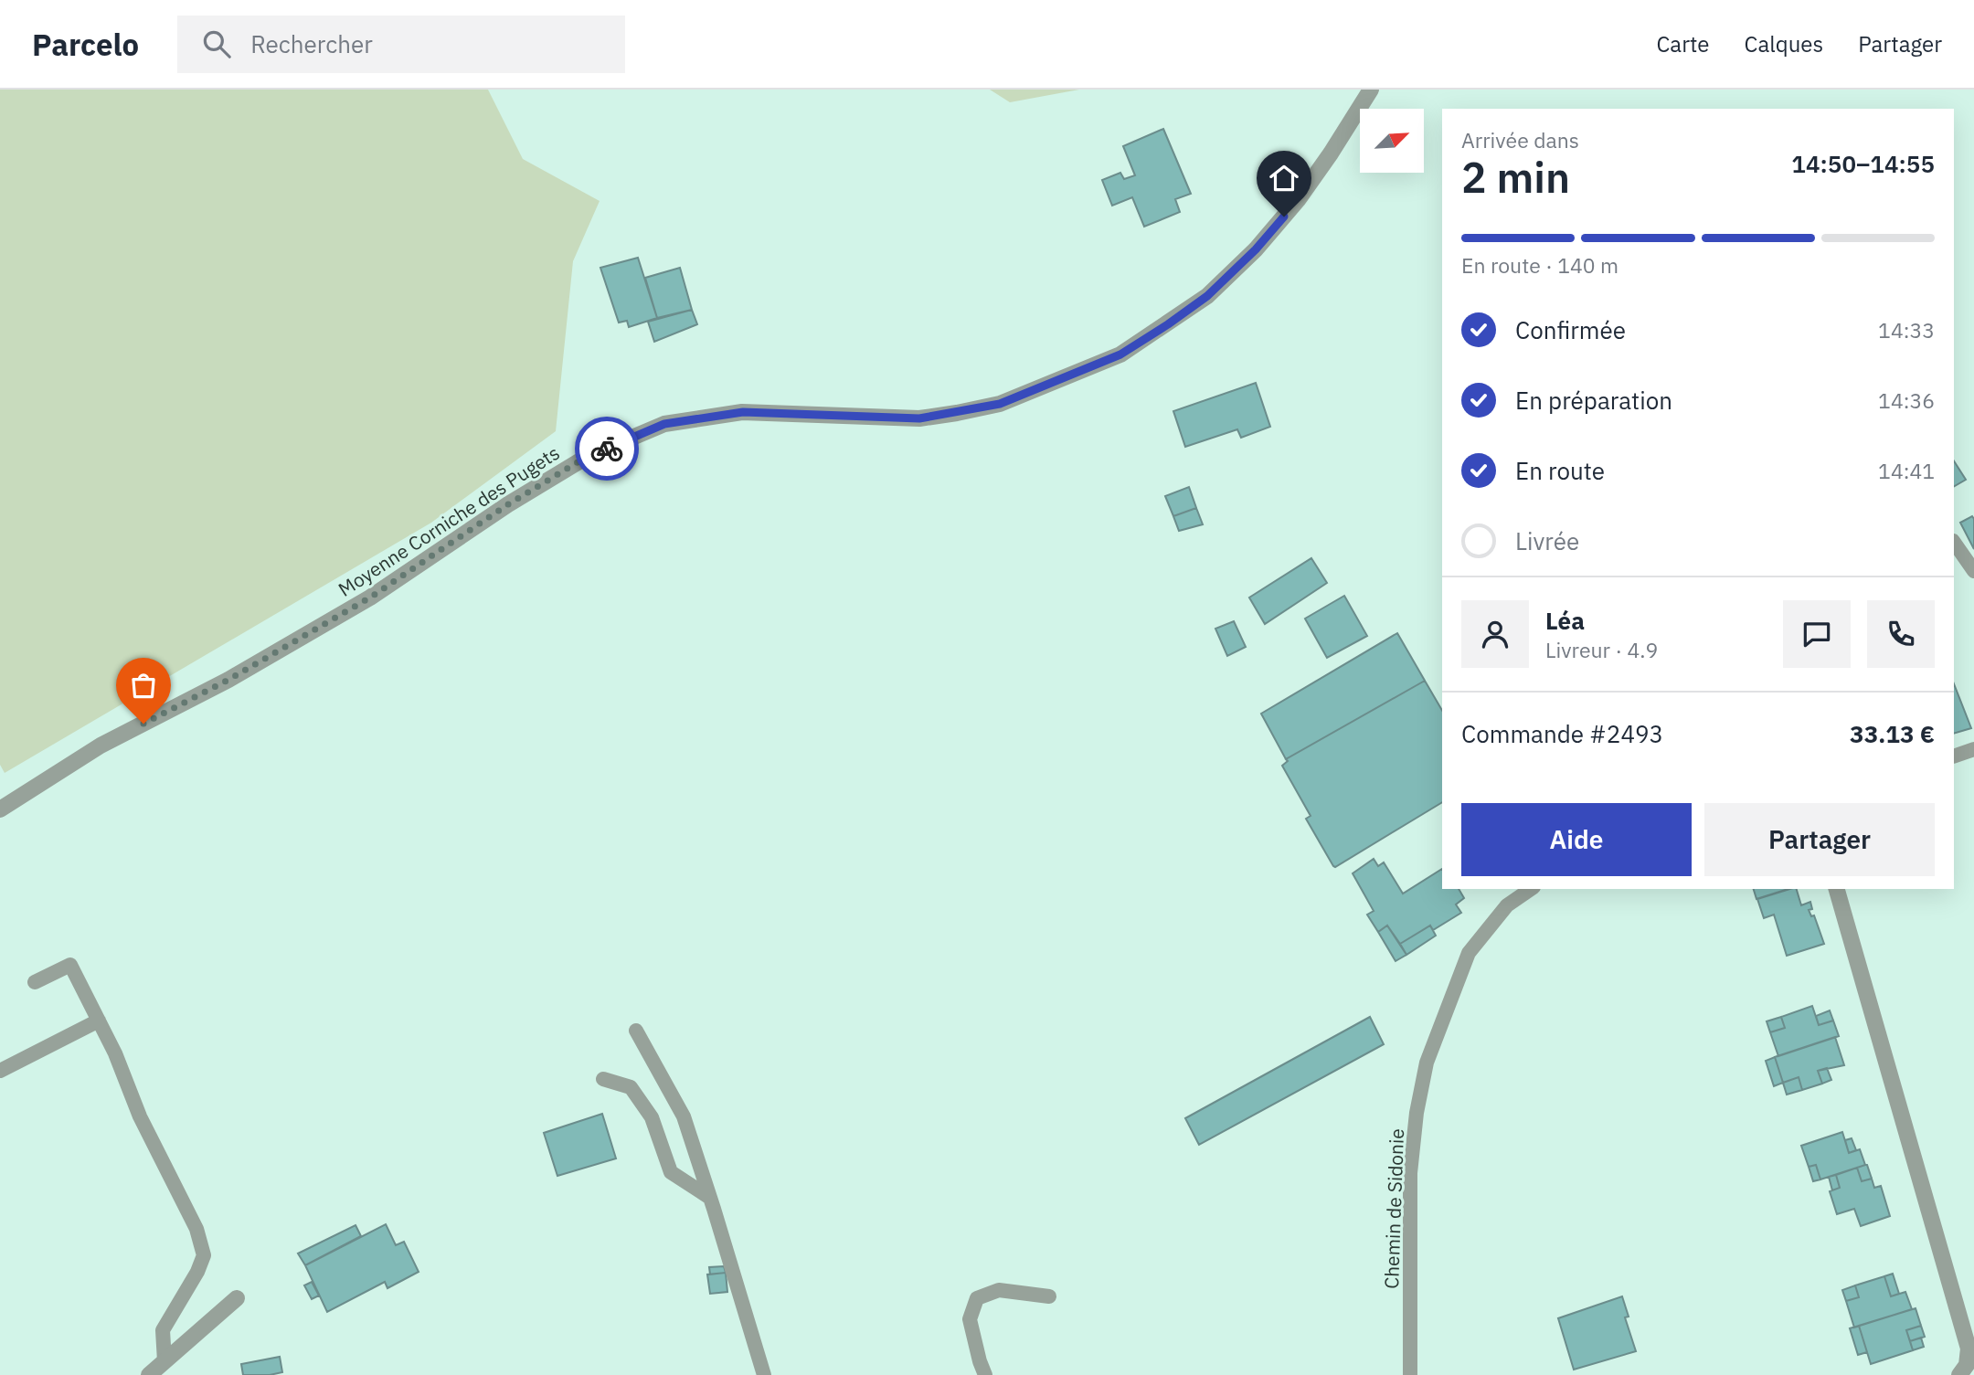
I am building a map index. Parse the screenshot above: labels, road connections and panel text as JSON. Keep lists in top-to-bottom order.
{
  "streets": {
    "street": ["Moyenne Corniche des Pugets"],
    "lane": ["Chemin de Sidonie"]
  },
  "north": "top right",
  "page": {
    "header": "Parcelo",
    "search": "Rechercher",
    "nav": ["Carte", "Calques", "Partager"],
    "heading": ["2 min", "Arrivée dans", "14:50–14:55"],
    "panel": [
      "Léa",
      "Livreur · 4.9",
      "Commande #2493",
      "33.13 €"
    ],
    "bar": "En route · 140 m",
    "list": [
      ["Confirmée", "14:33"],
      ["En préparation", "14:36"],
      ["En route", "14:41"],
      "Livrée"
    ],
    "buttons": ["Aide", "Partager"]
  }
}
